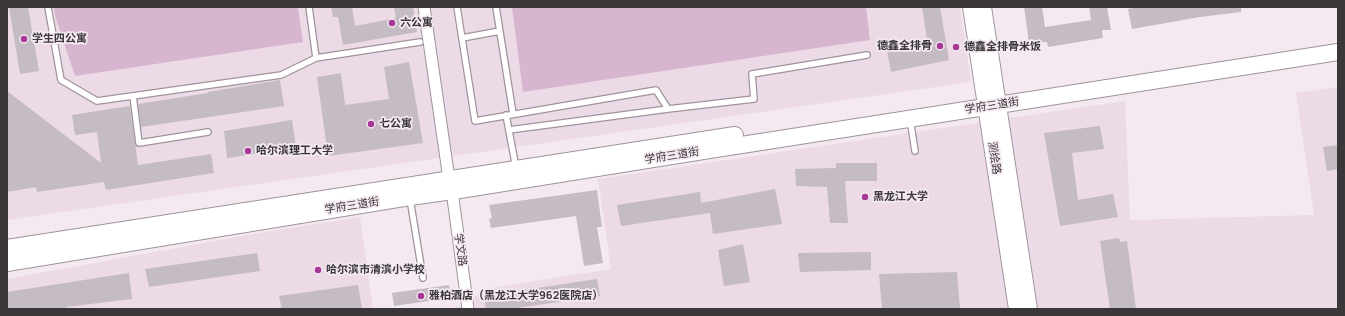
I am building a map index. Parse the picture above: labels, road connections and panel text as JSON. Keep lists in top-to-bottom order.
{
  "streets": {
    "main road": ["学府三道街", "测绘路"],
    "street": ["学文路"]
  },
  "crossings": [
    ["学府三道街", "测绘路"],
    ["学府三道街", "学文路"]
  ],
  "places": [
    "六公寓",
    "学生四公寓",
    "德鑫全排骨",
    "德鑫全排骨米饭",
    "七公寓",
    "哈尔滨理工大学",
    "黑龙江大学",
    "哈尔滨市清滨小学校",
    "雅柏酒店（黑龙江大学962医院店）"
  ]
}
